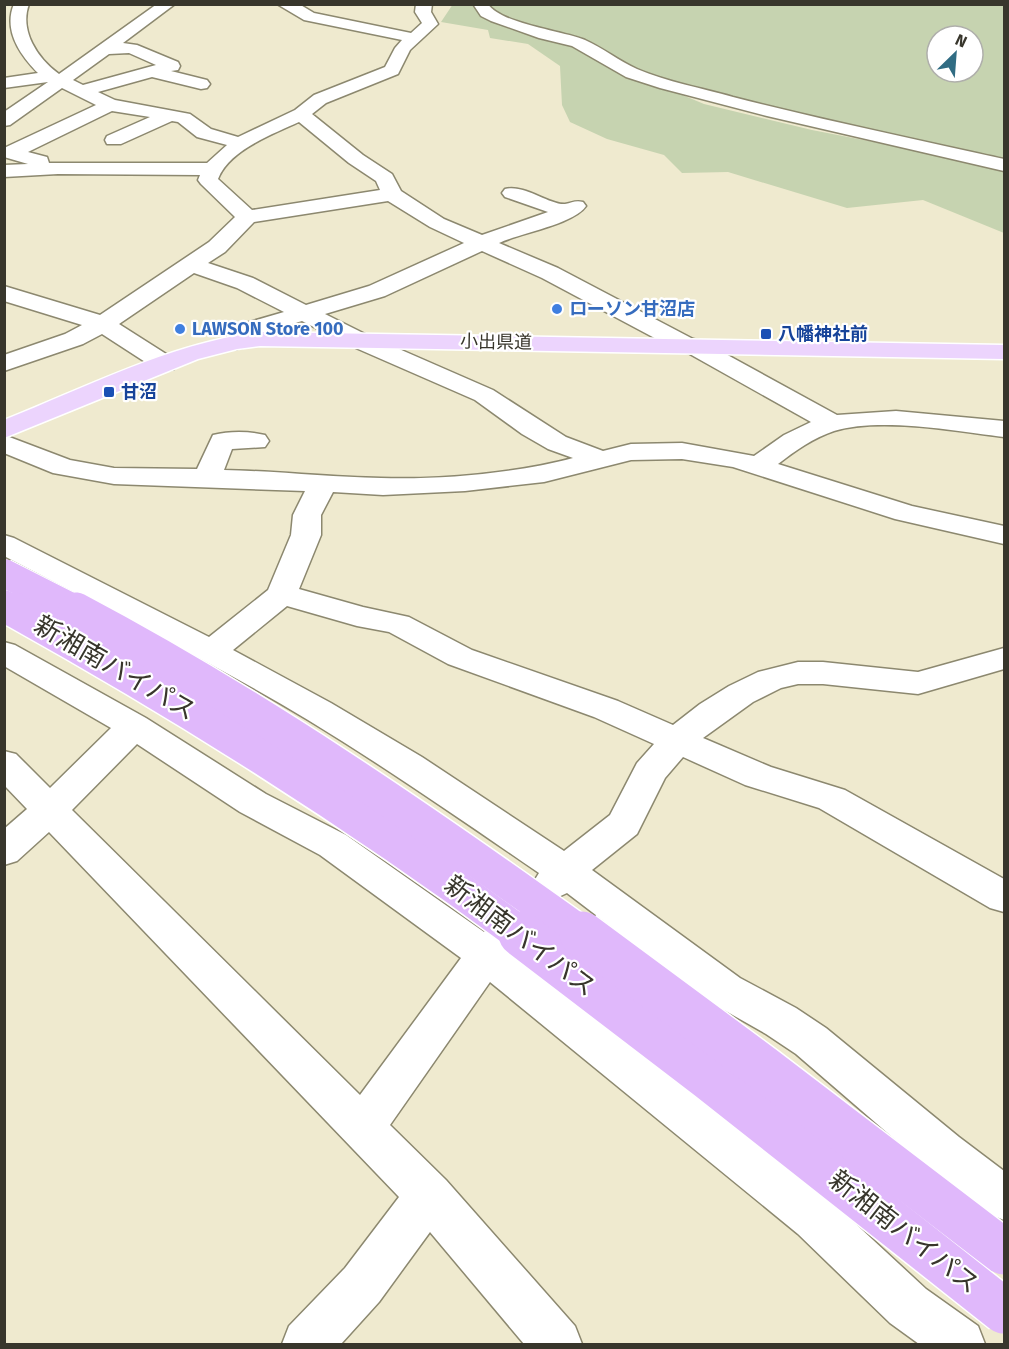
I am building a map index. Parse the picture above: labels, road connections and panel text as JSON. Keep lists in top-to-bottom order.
{
  "streets": {
    "highway": ["新湘南バイパス"],
    "main road": ["小出県道"]
  },
  "places": {
    "other": ["ローソン甘沼店", "LAWSON Store 100"],
    "transit": ["八幡神社前", "甘沼"]
  },
  "north": "top right"
}
